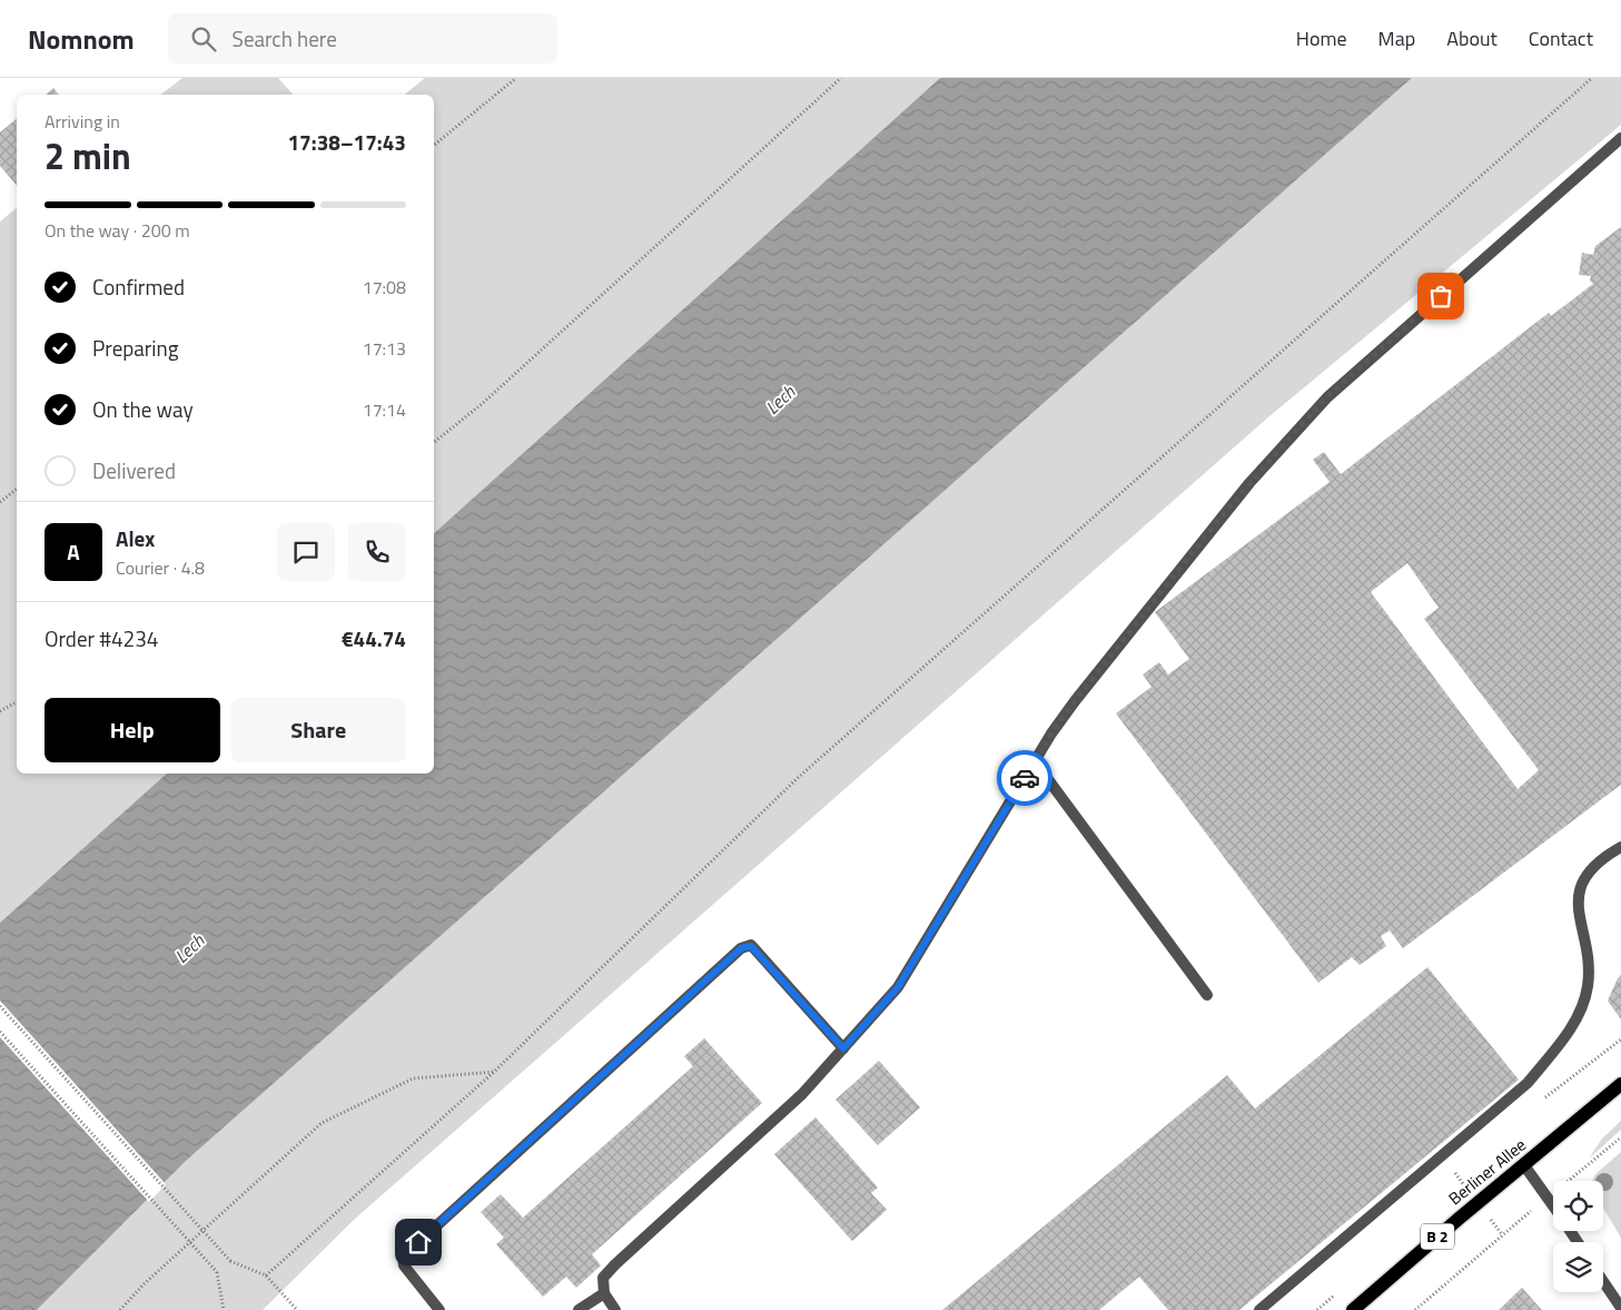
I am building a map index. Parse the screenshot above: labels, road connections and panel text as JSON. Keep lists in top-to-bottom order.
{
  "streets": {
    "main road": ["Berliner Allee", "B 2"]
  },
  "water": ["Lech"],
  "page": {
    "header": "Nomnom",
    "search": "Search here",
    "nav": [
      "Home",
      "Map",
      "About",
      "Contact"
    ],
    "heading": ["2 min", "Arriving in", "17:38–17:43"],
    "panel": [
      "Alex",
      "Courier · 4.8",
      "Order #4234",
      "€44.74"
    ],
    "bar": "On the way · 200 m",
    "list": [
      ["Confirmed", "17:08"],
      ["Preparing", "17:13"],
      ["On the way", "17:14"],
      "Delivered"
    ],
    "round": "A",
    "buttons": ["Help", "Share"]
  }
}
